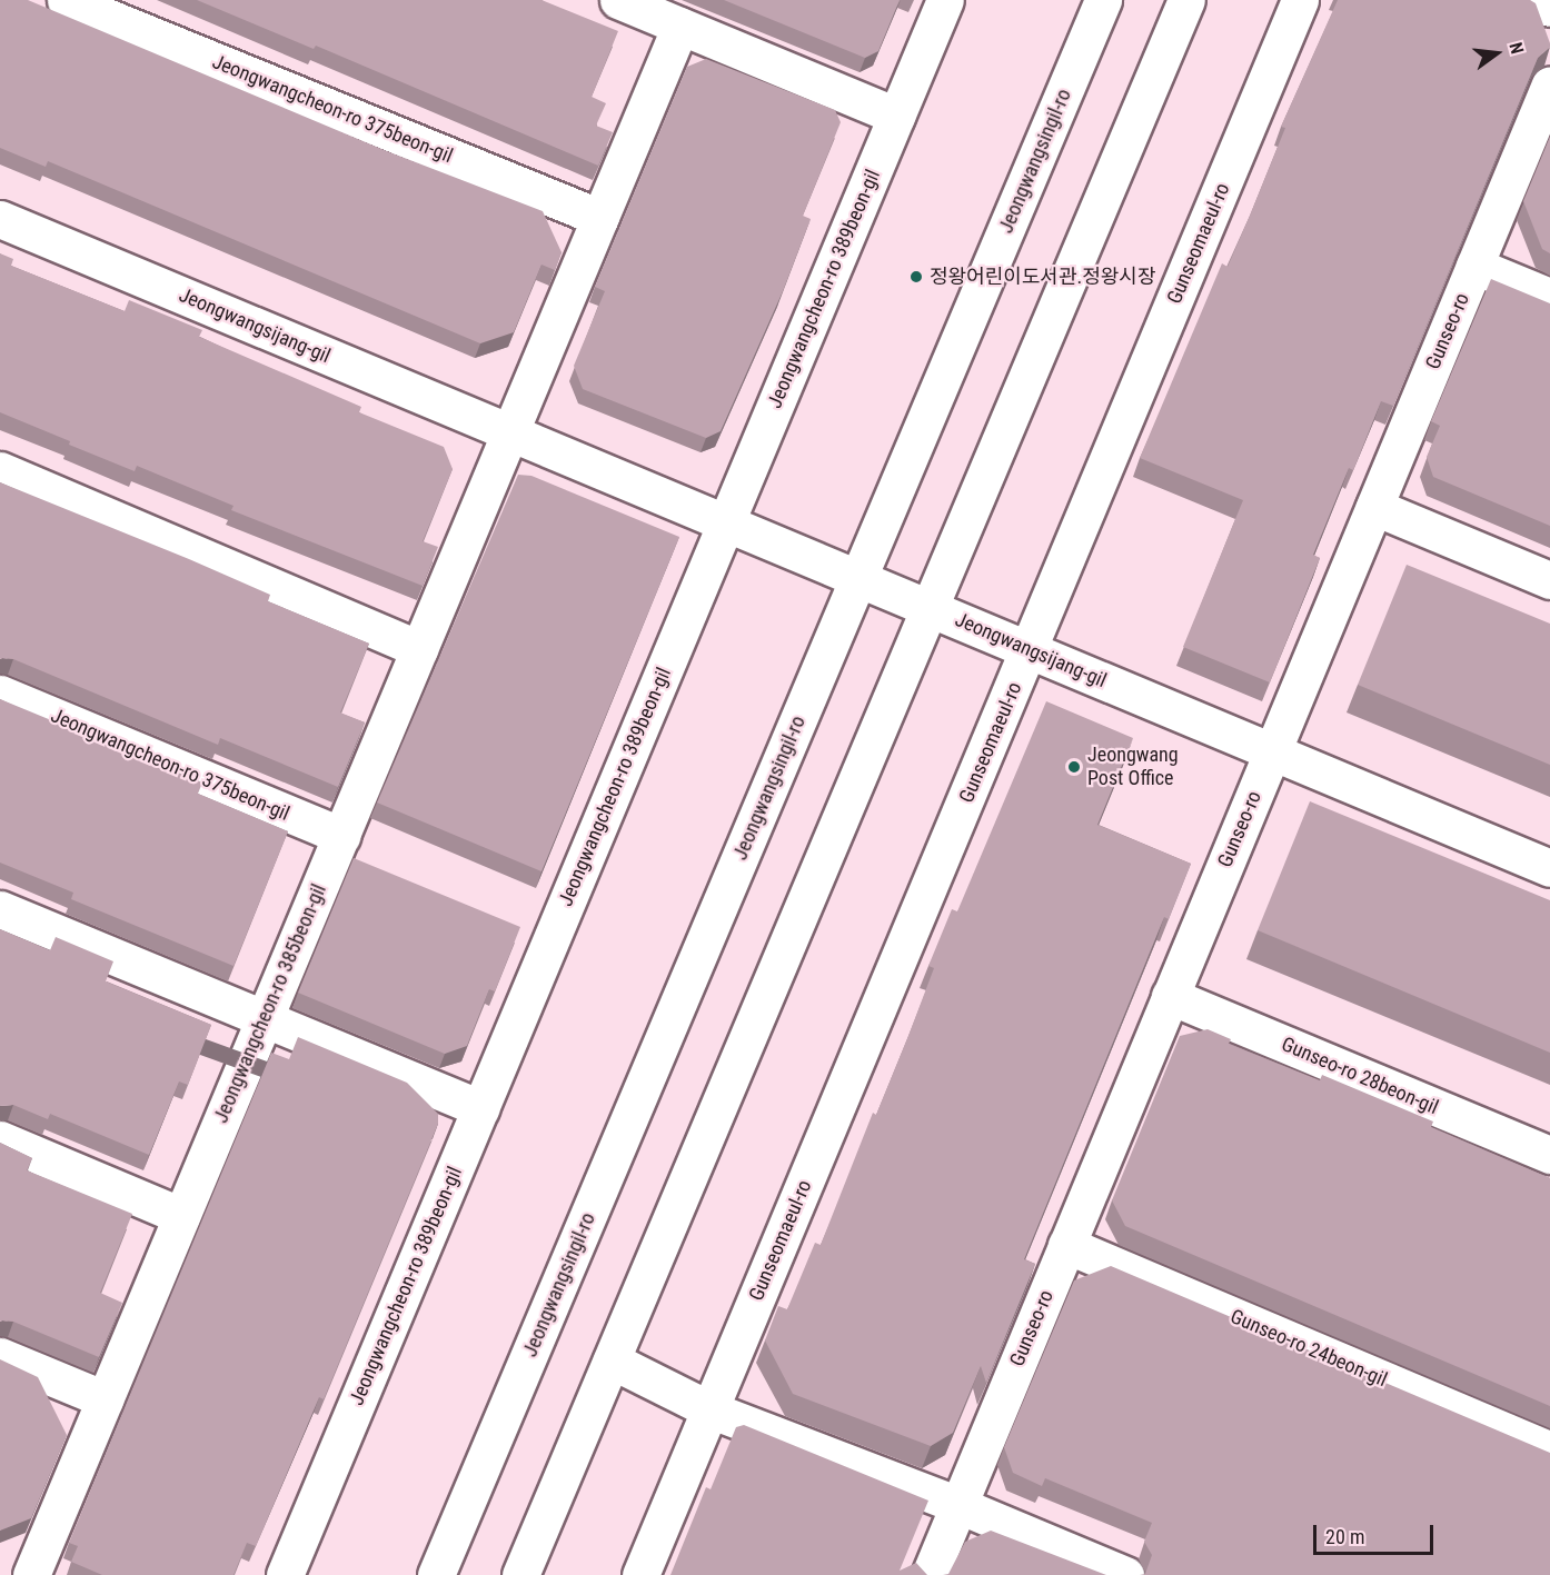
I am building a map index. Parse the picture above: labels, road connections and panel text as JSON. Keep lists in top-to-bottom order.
{
  "streets": {
    "street": [
      "Jeongwangcheon-ro 375beon-gil",
      "Jeongwangsingil-ro",
      "Gunseomaeul-ro",
      "Jeongwangcheon-ro 389beon-gil",
      "Jeongwangsijang-gil",
      "Gunseo-ro",
      "Jeongwangcheon-ro 385beon-gil",
      "Gunseo-ro 28beon-gil",
      "Gunseo-ro 24beon-gil"
    ]
  },
  "crossings": [
    ["Jeongwangcheon-ro 375beon-gil", "Jeongwangcheon-ro 385beon-gil"],
    ["Jeongwangsingil-ro", "Jeongwangsijang-gil"],
    ["Gunseomaeul-ro", "Jeongwangsijang-gil"],
    ["Jeongwangcheon-ro 389beon-gil", "Jeongwangsijang-gil"],
    ["Jeongwangsijang-gil", "Gunseo-ro"],
    ["Jeongwangsijang-gil", "Jeongwangcheon-ro 385beon-gil"],
    ["Gunseo-ro", "Gunseo-ro 28beon-gil"],
    ["Gunseo-ro", "Gunseo-ro 24beon-gil"]
  ],
  "places": ["정왕어린이도서관.정왕시장", "Jeongwang Post Office"],
  "scale_bar": "20 m",
  "north": "right"
}
